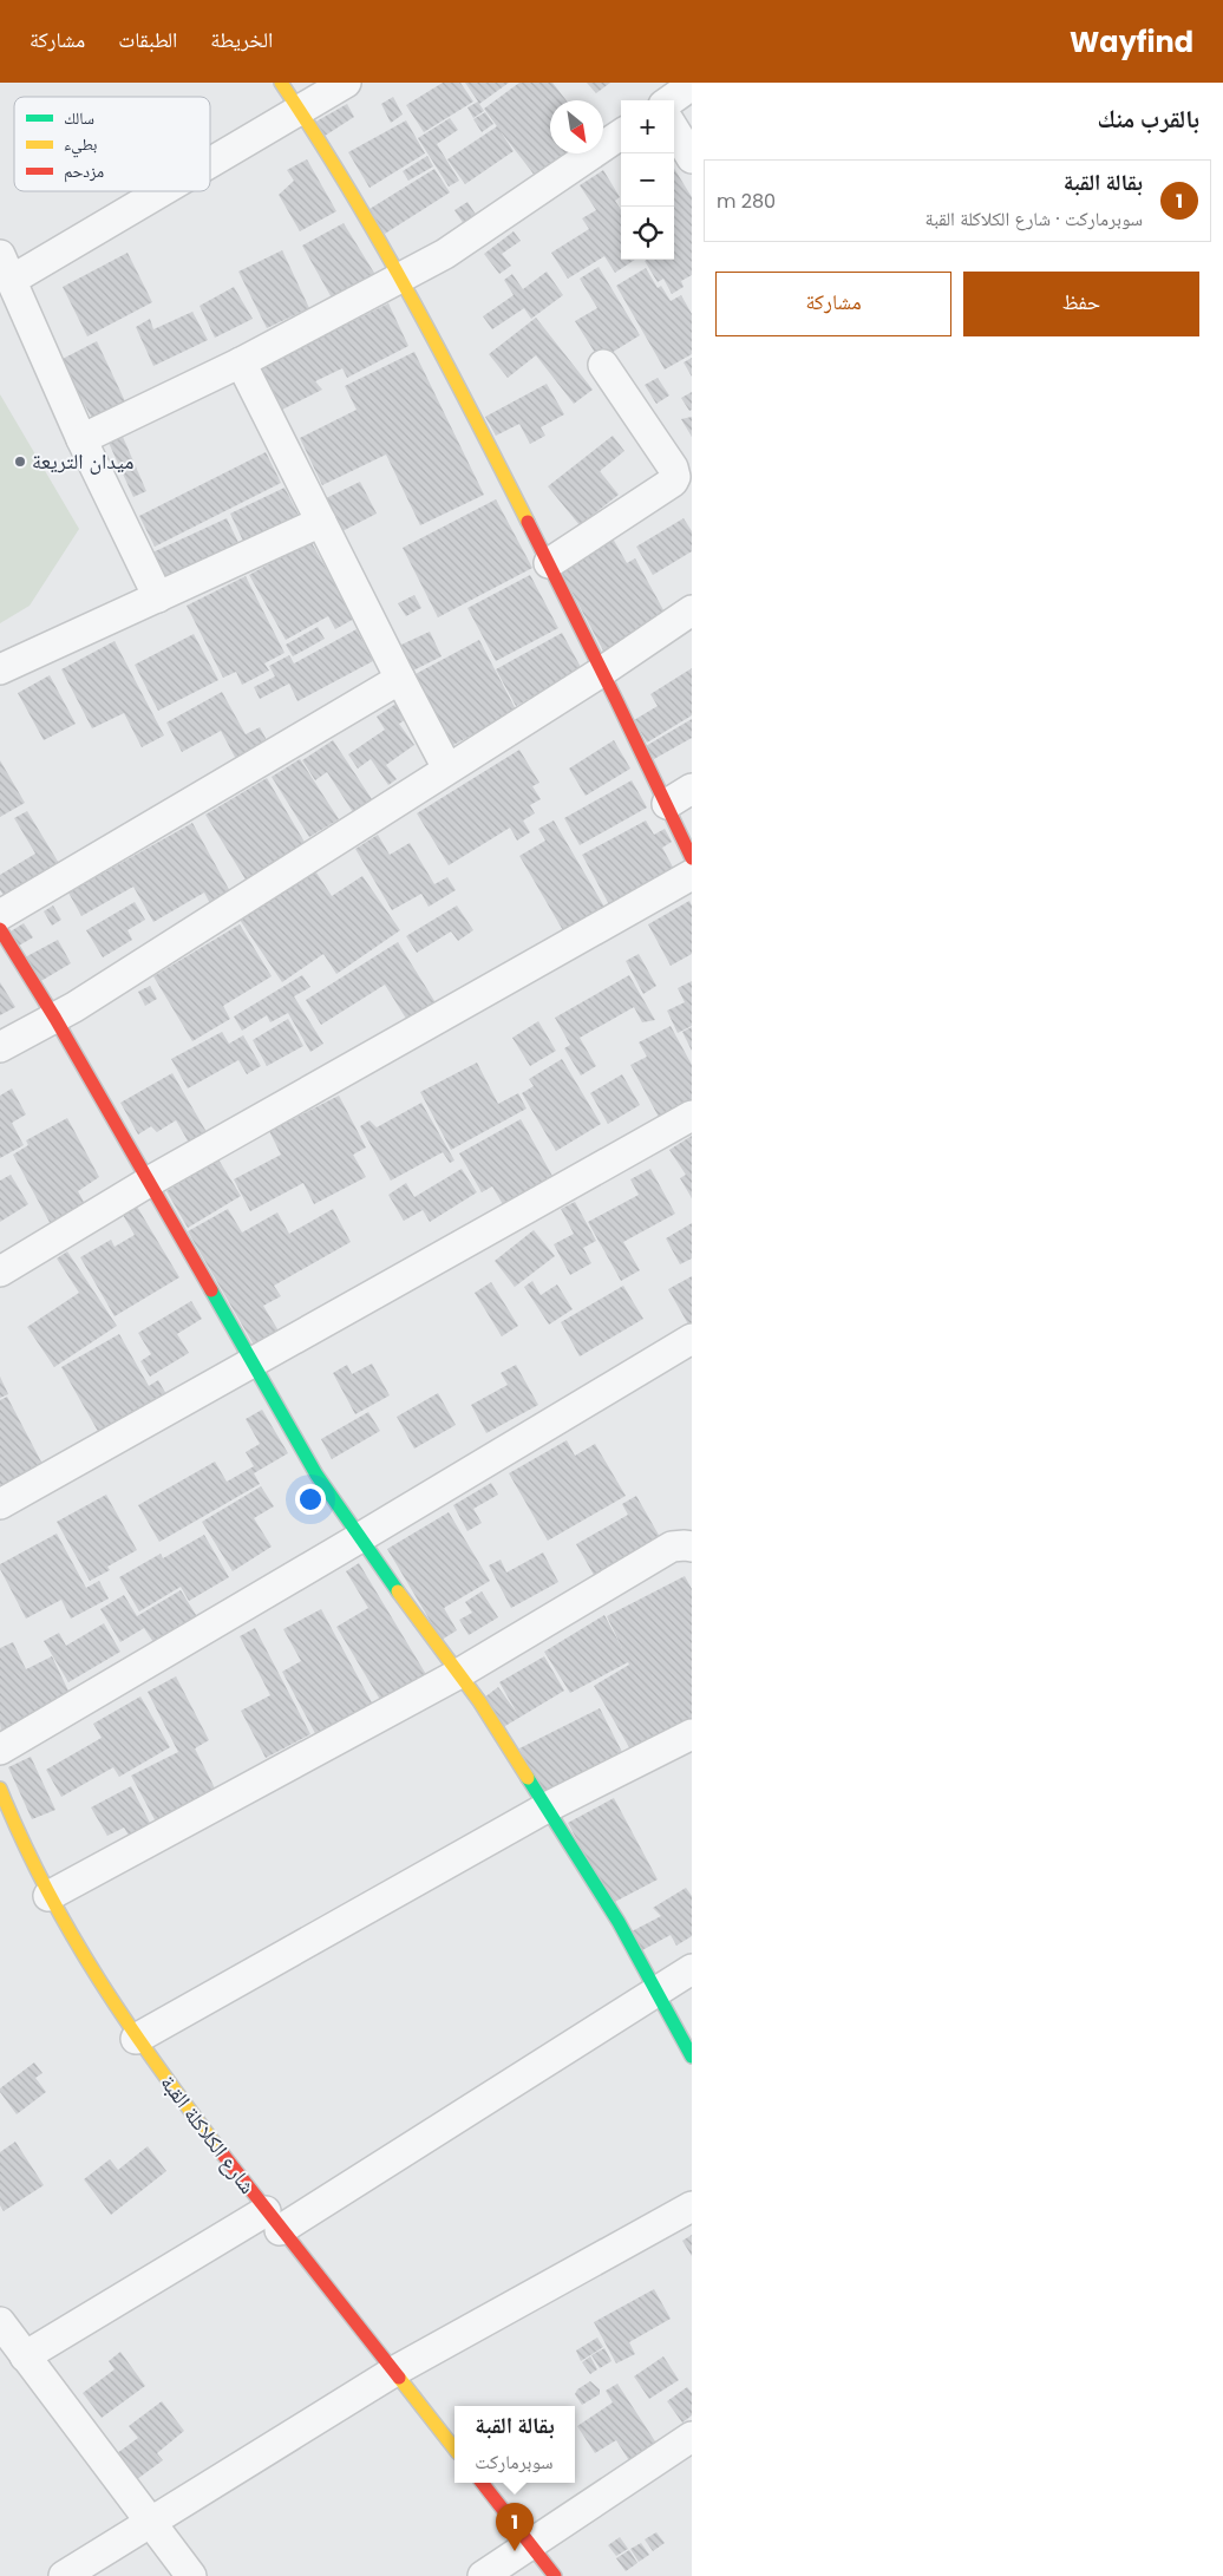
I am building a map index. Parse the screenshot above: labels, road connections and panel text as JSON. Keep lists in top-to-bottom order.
{
  "streets": {
    "street": ["شارع الكلاكلة القبة"]
  },
  "places": ["ميدان التريعة"],
  "legend": ["سالك", "بطيء", "مزدحم"],
  "north": "bottom right",
  "page": {
    "header": "Wayfind",
    "nav": ["الخريطة", "الطبقات", "مشاركة"],
    "heading": "بالقرب منك",
    "map_buttons": ["+", "−"],
    "list": [
      {
        "mark": "1",
        "name": "بقالة القبة",
        "note": "سوبرماركت · شارع الكلاكلة القبة",
        "value": "280 m"
      }
    ],
    "buttons": ["حفظ", "مشاركة"],
    "popup": ["بقالة القبة", "سوبرماركت"],
    "pins": "1"
  }
}
